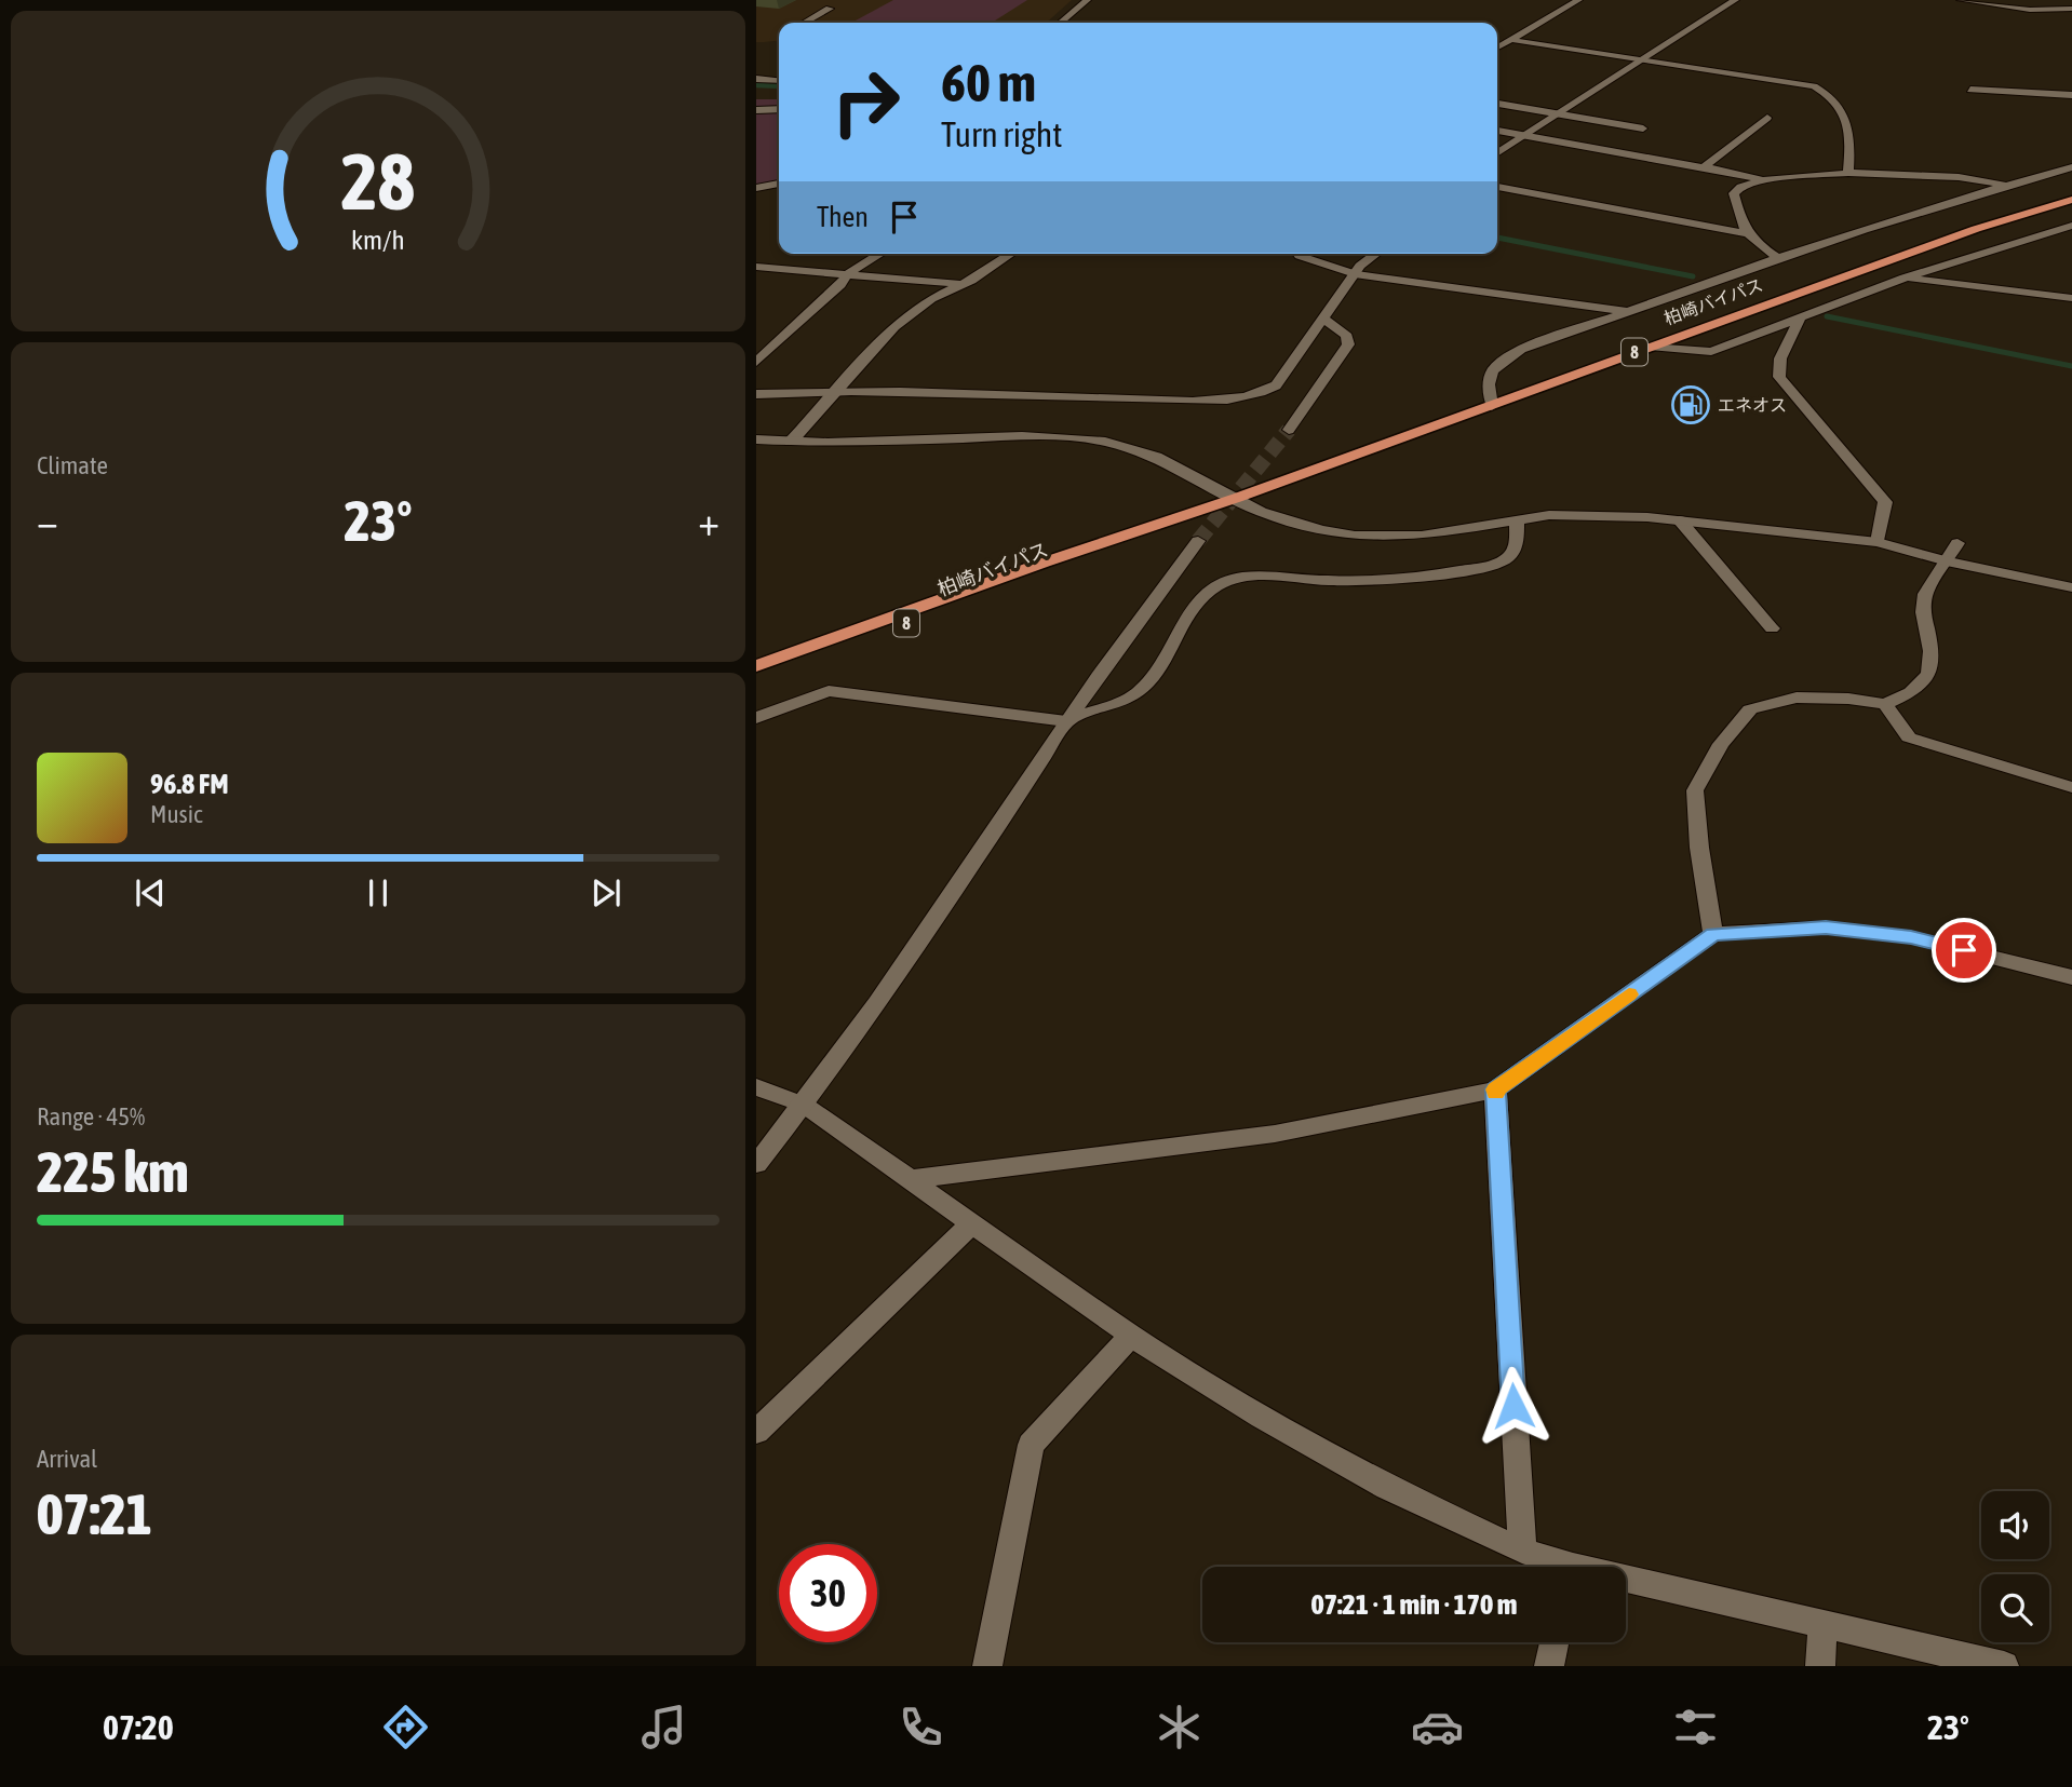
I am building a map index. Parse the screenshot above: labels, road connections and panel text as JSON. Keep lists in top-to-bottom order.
{
  "streets": {
    "highway": ["柏崎バイパス", "8"]
  },
  "places": {
    "fuel station": ["エネオス"]
  },
  "page": {
    "turn": ["60 m", "Turn right"],
    "then": "Then",
    "tile": [
      "Climate",
      ["Range · 45%", "225 km"],
      ["Arrival", "07:21"]
    ],
    "heat": ["−", "23°", "+"],
    "song": ["96.8 FM", "Music"],
    "limit": "30",
    "trip": "07:21 · 1 min · 170 m",
    "tabs": ["07:20", "23°"],
    "gauge": ["28", "km/h"]
  }
}
